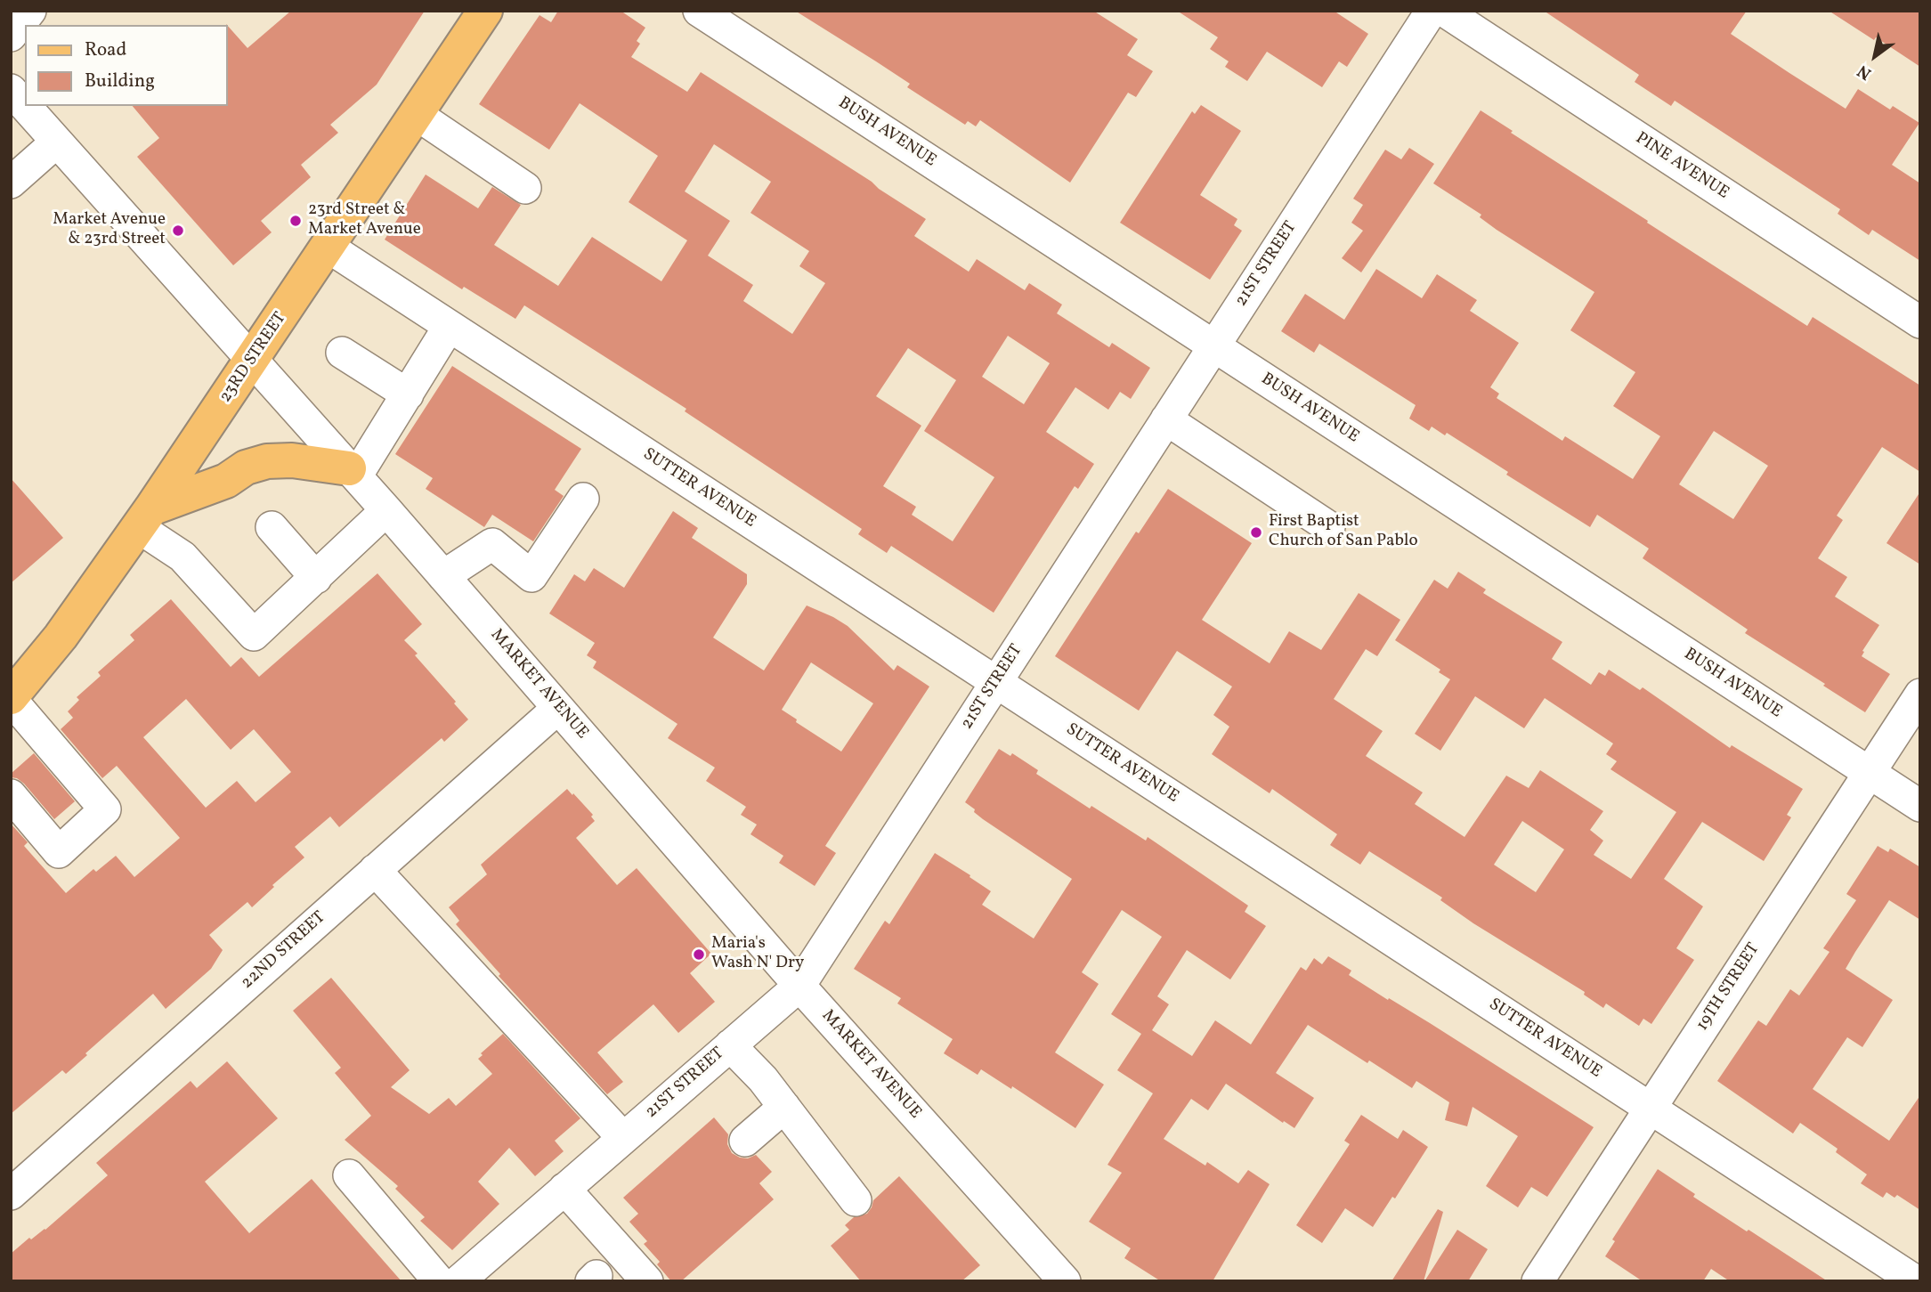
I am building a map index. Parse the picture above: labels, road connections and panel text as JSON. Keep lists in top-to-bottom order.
{
  "streets": {
    "main road": ["23RD STREET"],
    "street": [
      "BUSH AVENUE",
      "PINE AVENUE",
      "21ST STREET",
      "SUTTER AVENUE",
      "MARKET AVENUE",
      "22ND STREET",
      "19TH STREET"
    ]
  },
  "crossings": [
    ["BUSH AVENUE", "21ST STREET"],
    ["BUSH AVENUE", "19TH STREET"],
    ["21ST STREET", "SUTTER AVENUE"],
    ["21ST STREET", "MARKET AVENUE"],
    ["23RD STREET", "SUTTER AVENUE"],
    ["23RD STREET", "MARKET AVENUE"],
    ["SUTTER AVENUE", "19TH STREET"],
    ["MARKET AVENUE", "22ND STREET"]
  ],
  "places": [
    "23rd Street & Market Avenue",
    "Market Avenue & 23rd Street",
    "First Baptist Church of San Pablo",
    "Maria's Wash N' Dry"
  ],
  "legend": ["Road", "Building"],
  "north": "bottom left"
}
